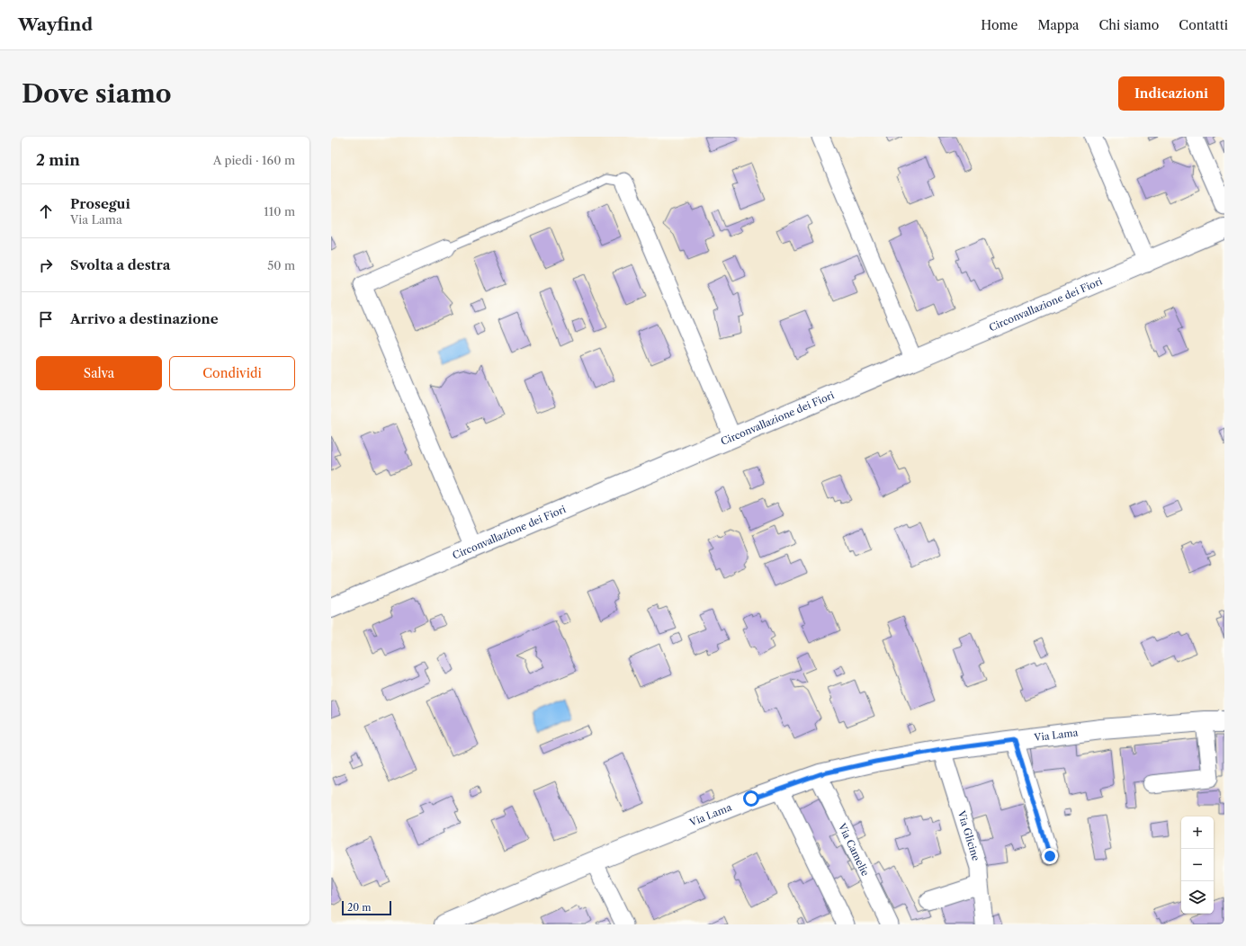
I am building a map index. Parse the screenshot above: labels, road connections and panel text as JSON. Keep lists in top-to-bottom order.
{
  "streets": {
    "street": [
      "Circonvallazione dei Fiori",
      "Via Lama",
      "Via Glicine",
      "Via Camelie"
    ]
  },
  "crossings": [
    ["Via Lama", "Via Glicine"],
    ["Via Lama", "Via Camelie"]
  ],
  "scale_bar": "20 m",
  "page": {
    "header": "Wayfind",
    "nav": [
      "Home",
      "Mappa",
      "Chi siamo",
      "Contatti"
    ],
    "buttons": [
      "Indicazioni",
      ["Salva", "Condividi"]
    ],
    "title": "Dove siamo",
    "heading": ["2 min", "A piedi · 160 m"],
    "list": [
      ["Prosegui", "Via Lama", "110 m"],
      ["Svolta a destra", "50 m"],
      "Arrivo a destinazione"
    ],
    "map_buttons": ["+", "−"],
    "scale": "20 m"
  }
}
